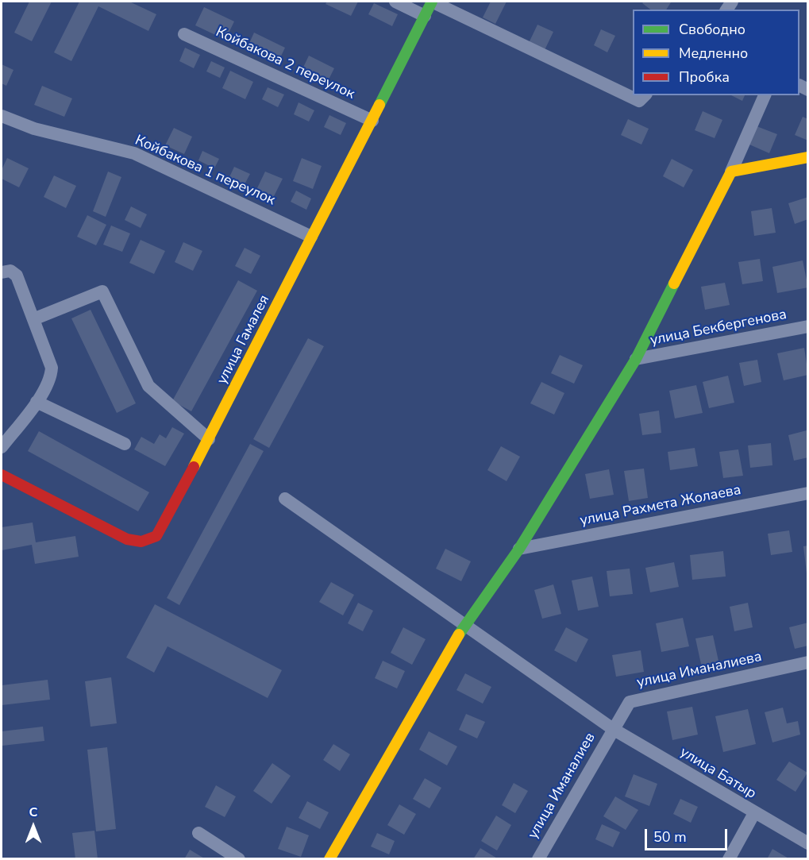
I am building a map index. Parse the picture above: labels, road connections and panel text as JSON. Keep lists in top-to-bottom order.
{
  "streets": {
    "street": [
      "Койбакова 2 переулок",
      "Койбакова 1 переулок",
      "улица Бекбергенова",
      "улица Гамалея",
      "улица Рахмета Жолаева",
      "улица Иманалиева",
      "улица Батыр",
      "улица Иманалиев"
    ]
  },
  "crossings": [
    ["Койбакова 2 переулок", "улица Гамалея"],
    ["Койбакова 1 переулок", "улица Гамалея"],
    ["улица Иманалиева", "улица Батыр"],
    ["улица Иманалиева", "улица Иманалиев"],
    ["улица Батыр", "улица Иманалиев"]
  ],
  "legend": ["Свободно", "Медленно", "Пробка"],
  "scale_bar": "50 m",
  "north": "top"
}
